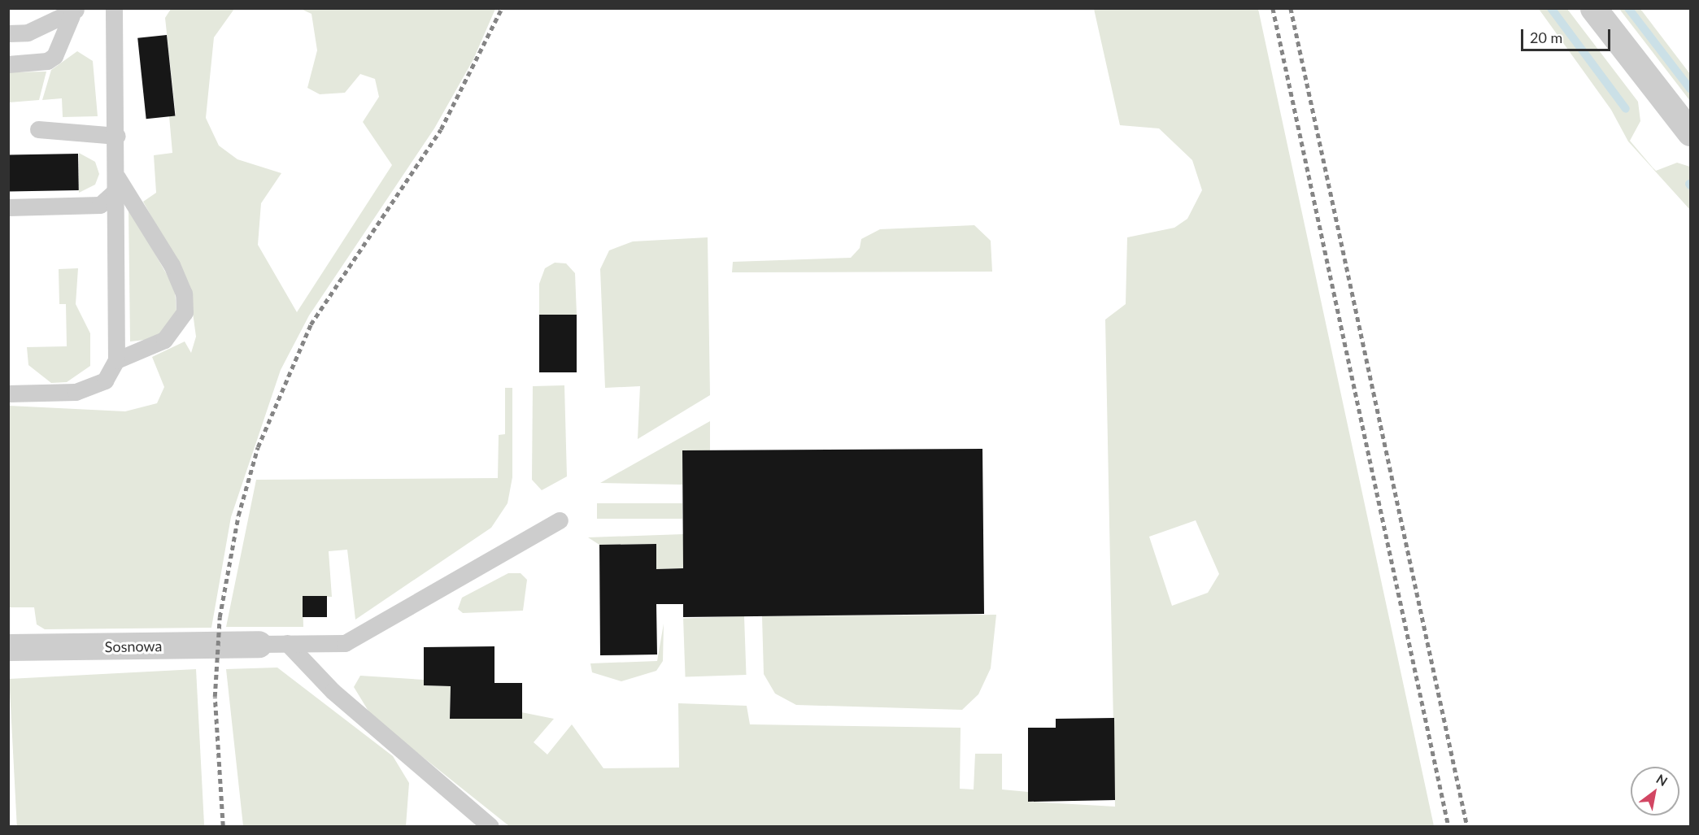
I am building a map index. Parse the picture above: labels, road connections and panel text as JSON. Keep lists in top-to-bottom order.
{
  "streets": {
    "street": ["Sosnowa"]
  },
  "scale_bar": "20 m",
  "north": "top right"
}
